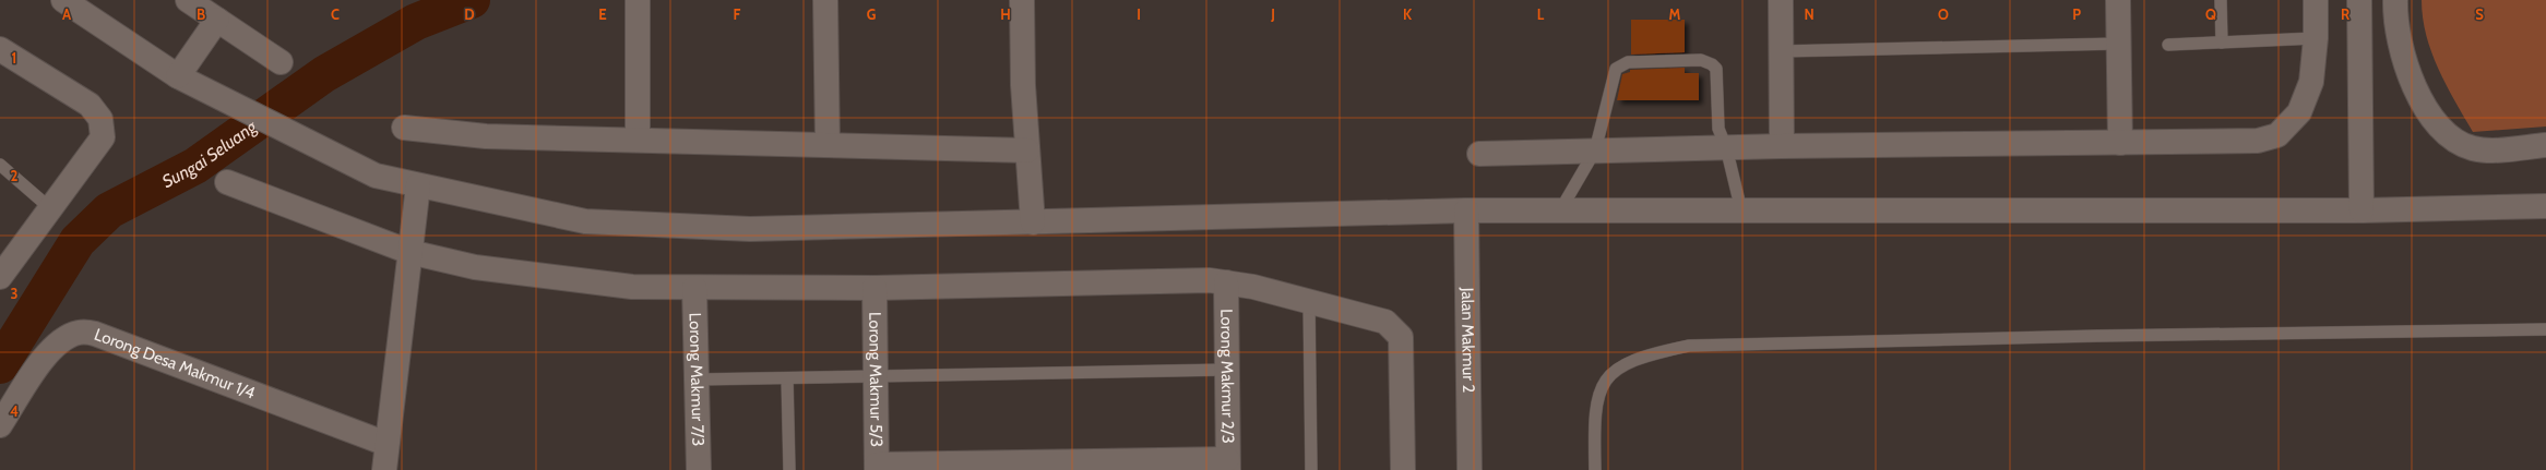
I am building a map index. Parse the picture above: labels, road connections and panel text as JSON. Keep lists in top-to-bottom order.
{
  "streets": {
    "street": [
      "Jalan Makmur 2",
      "Lorong Desa Makmur 1/4",
      "Lorong Makmur 2/3",
      "Lorong Makmur 7/3",
      "Lorong Makmur 5/3"
    ]
  },
  "water": ["Sungai Seluang"],
  "grid": {
    "columns": [
      "A",
      "B",
      "C",
      "D",
      "E",
      "F",
      "G",
      "H",
      "I",
      "J",
      "K",
      "L",
      "M",
      "N",
      "O",
      "P",
      "Q",
      "R",
      "S"
    ],
    "rows": [
      "1",
      "2",
      "3",
      "4"
    ]
  }
}
